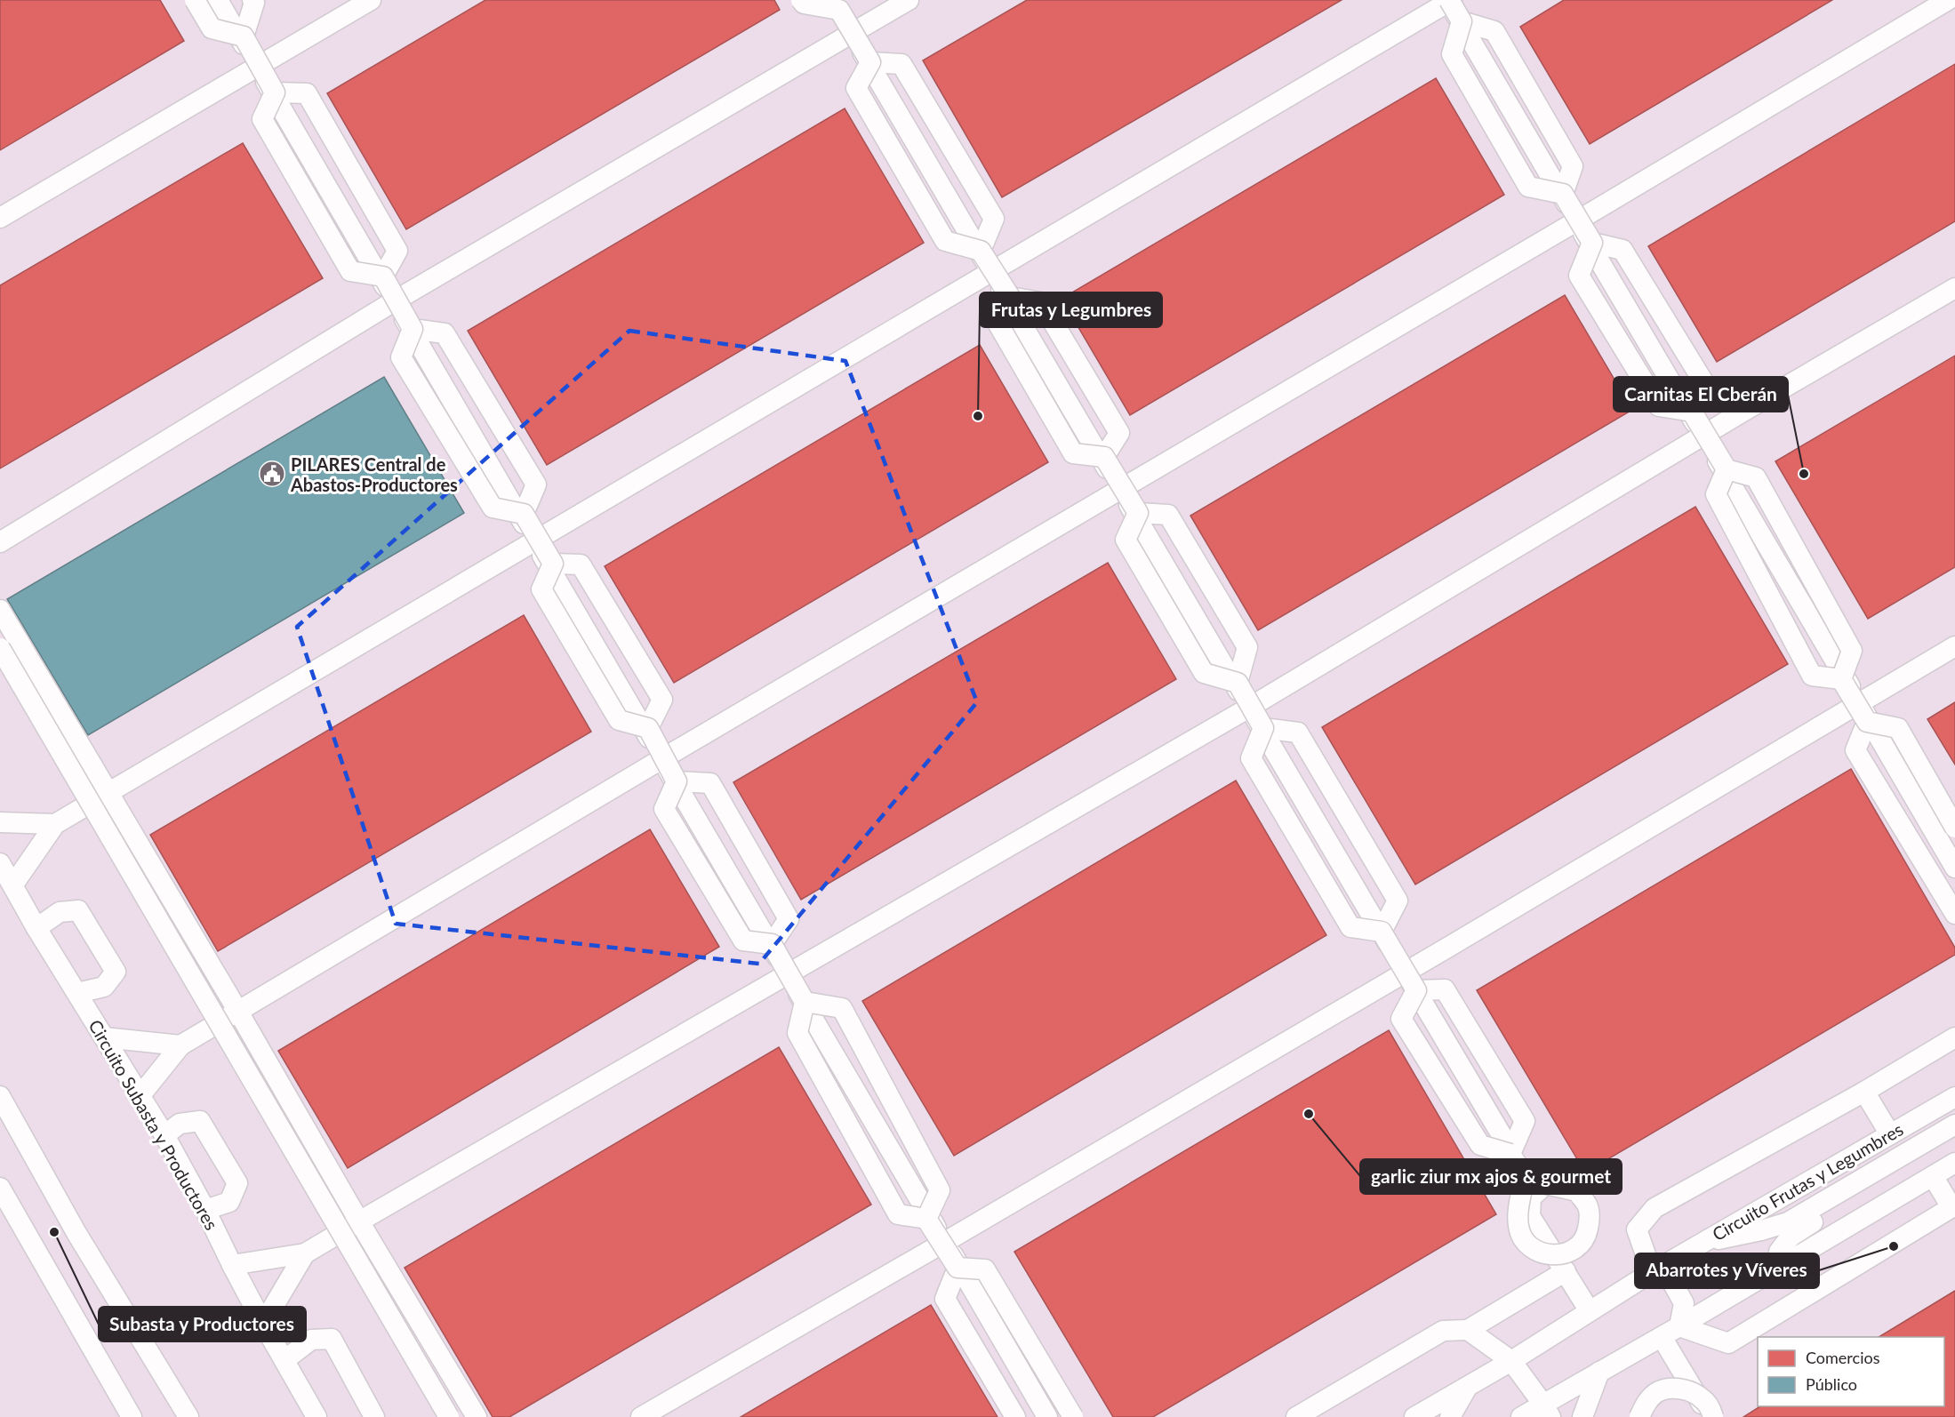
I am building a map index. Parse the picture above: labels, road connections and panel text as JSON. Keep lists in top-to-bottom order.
{
  "streets": {
    "street": ["Circuito Subasta y Productores", "Circuito Frutas y Legumbres"]
  },
  "places": {
    "other": [
      "Frutas y Legumbres",
      "Carnitas El Cberán",
      "garlic ziur mx ajos & gourmet",
      "Subasta y Productores",
      "Abarrotes y Víveres"
    ],
    "public building": ["PILARES Central de Abastos-Productores"]
  },
  "legend": ["Comercios", "Público"]
}
